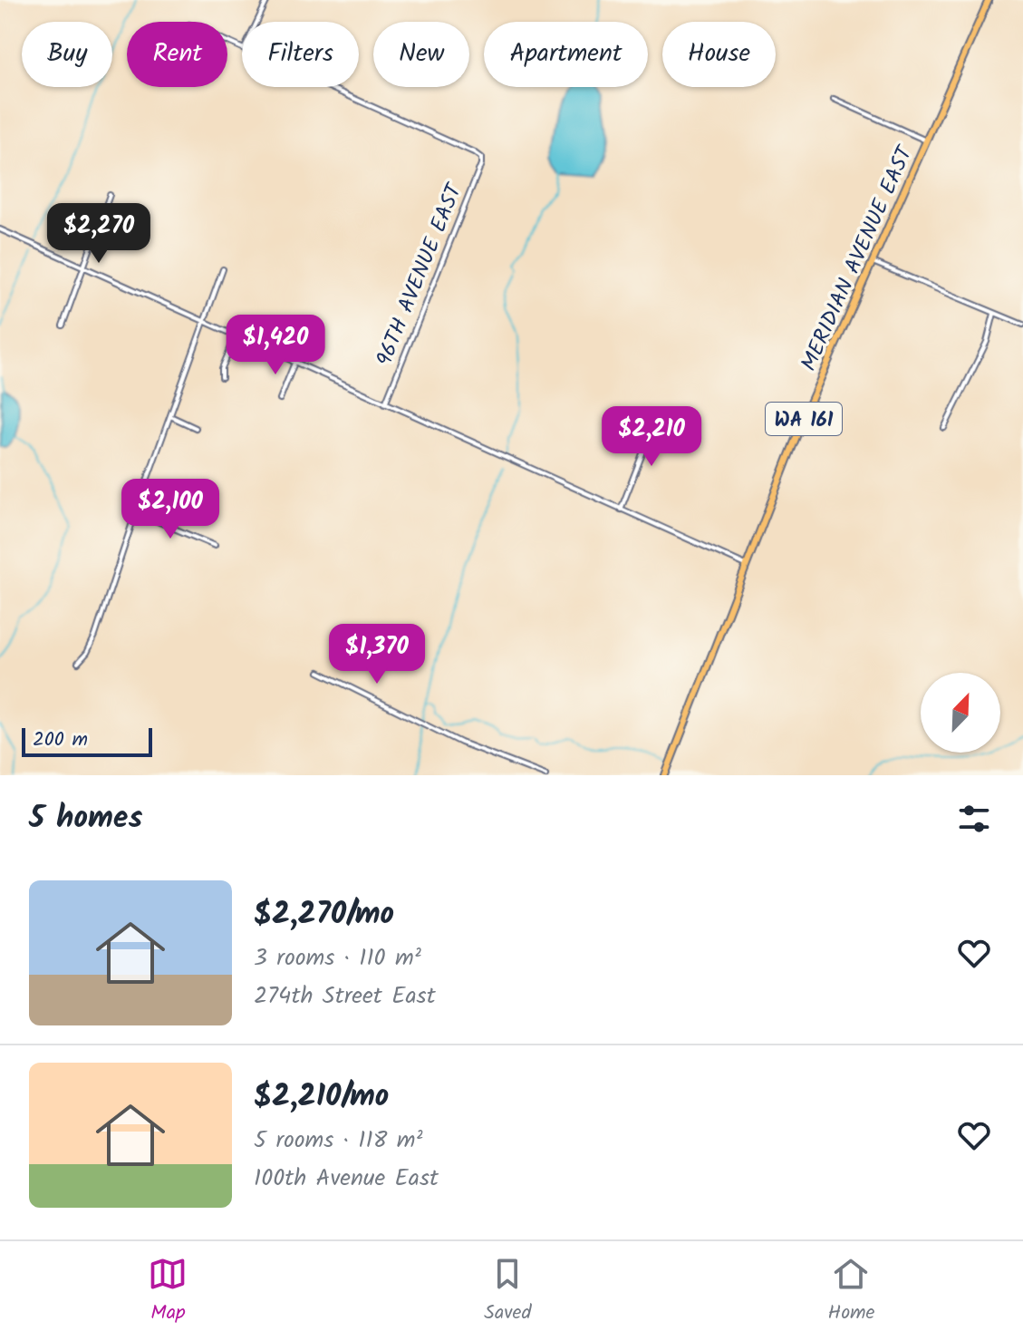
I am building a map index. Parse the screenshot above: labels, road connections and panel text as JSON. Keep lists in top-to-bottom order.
{
  "streets": {
    "main road": ["MERIDIAN AVENUE EAST", "WA 161"],
    "street": ["96TH AVENUE EAST"]
  },
  "scale_bar": "200 m",
  "north": "top right",
  "page": {
    "chip": [
      "Buy",
      "Rent",
      "Filters",
      "New",
      "Apartment",
      "House"
    ],
    "price": [
      "$2,270",
      "$1,420",
      "$2,210",
      "$2,100",
      "$1,370"
    ],
    "scale": "200 m",
    "heading": "5 homes",
    "list": [
      {
        "name": "$2,270/mo",
        "note": "3 rooms · 110 m² · 274th Street East"
      },
      {
        "name": "$2,210/mo",
        "note": "5 rooms · 118 m² · 100th Avenue East"
      }
    ],
    "tabs": ["Map", "Saved", "Home"]
  }
}
